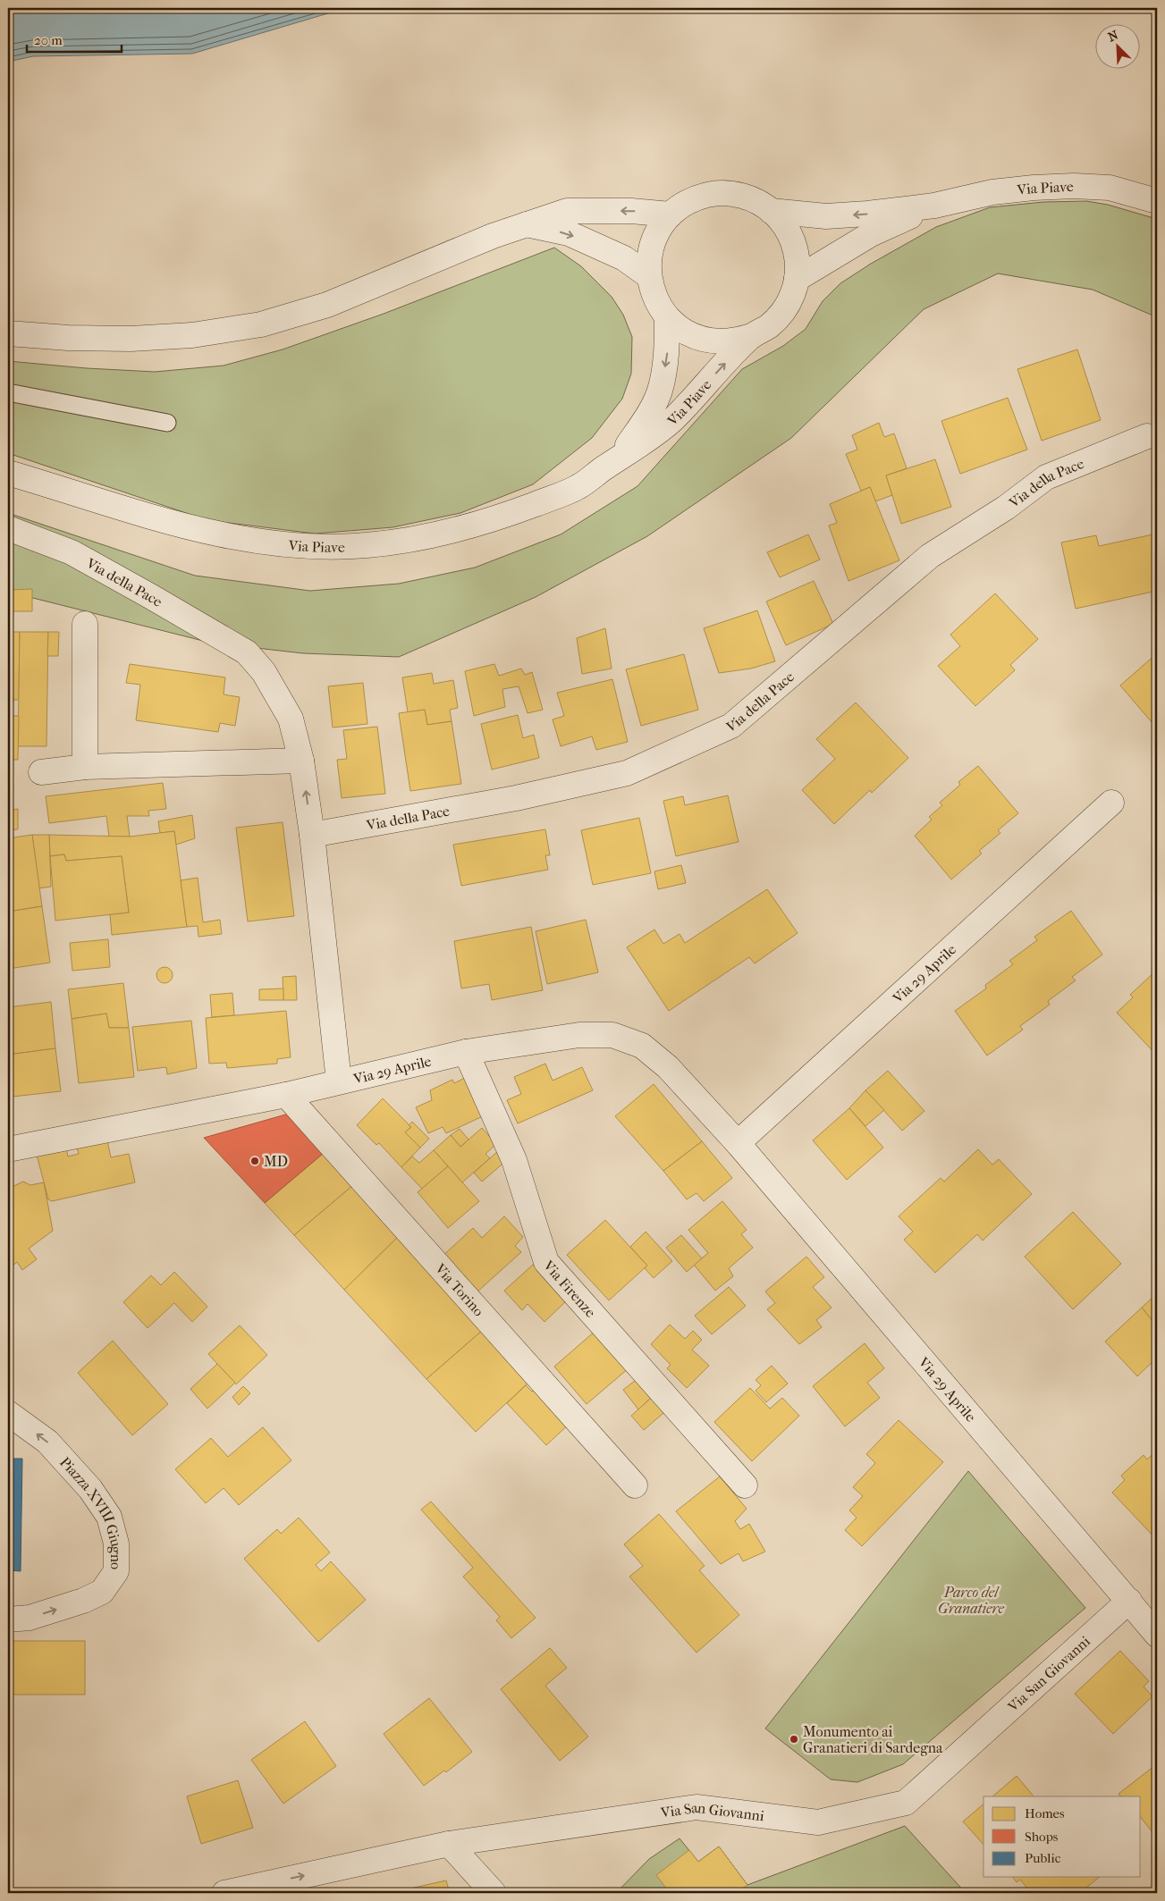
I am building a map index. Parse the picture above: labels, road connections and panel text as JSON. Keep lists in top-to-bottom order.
{
  "streets": {
    "street": [
      "Via Piave",
      "Via della Pace",
      "Via 29 Aprile",
      "Via Firenze",
      "Via Torino",
      "Piazza XVIII Giugno",
      "Via San Giovanni"
    ]
  },
  "crossings": [
    ["Via della Pace", "Via 29 Aprile"],
    ["Via 29 Aprile", "Via Firenze"],
    ["Via 29 Aprile", "Via Torino"],
    ["Via 29 Aprile", "Via San Giovanni"]
  ],
  "parks": ["Parco del Granatiere"],
  "places": ["MD", "Monumento ai Granatieri di Sardegna"],
  "legend": ["Homes", "Shops", "Public"],
  "scale_bar": "20 m",
  "north": "top left"
}
